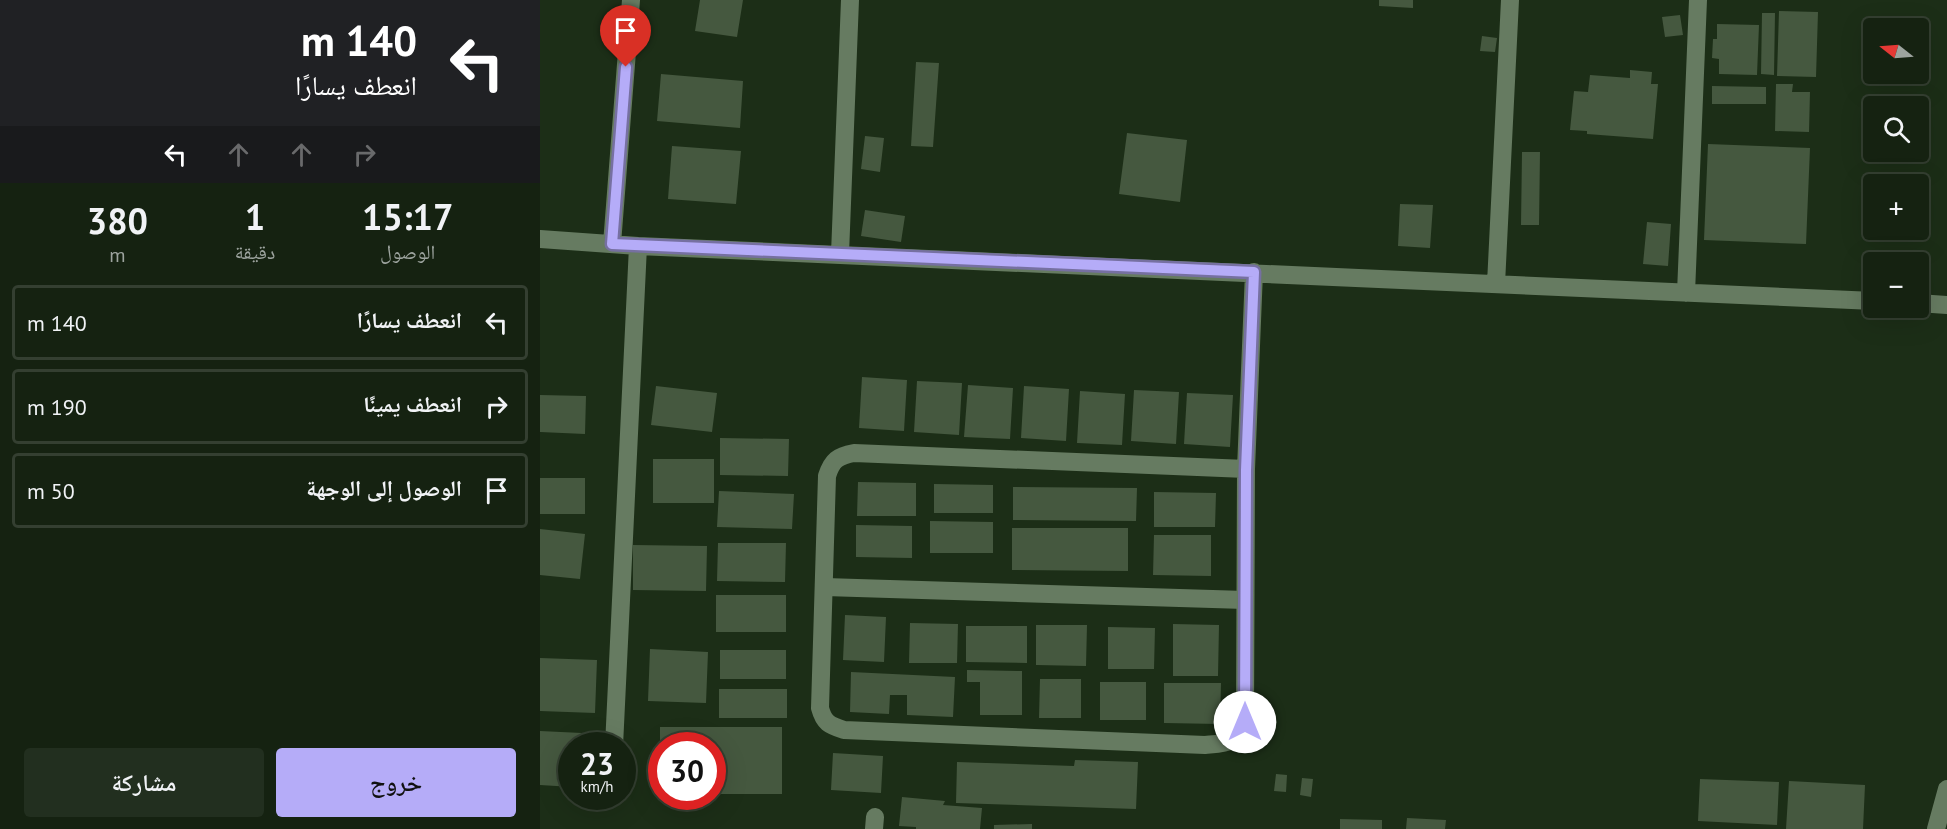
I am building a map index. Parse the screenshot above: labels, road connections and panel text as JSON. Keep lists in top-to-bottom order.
{
  "north": "left",
  "page": {
    "turn": ["140 m", "انعطف يسارًا"],
    "map_buttons": ["+", "−"],
    "eta": [
      "15:17",
      "الوصول",
      "1",
      "دقيقة",
      "380",
      "m"
    ],
    "list": [
      {
        "name": "انعطف يسارًا",
        "value": "140 m"
      },
      {
        "name": "انعطف يمينًا",
        "value": "190 m"
      },
      {
        "name": "الوصول إلى الوجهة",
        "value": "50 m"
      }
    ],
    "speed": "23 km/h",
    "limit": "30",
    "buttons": ["خروج", "مشاركة"]
  }
}
